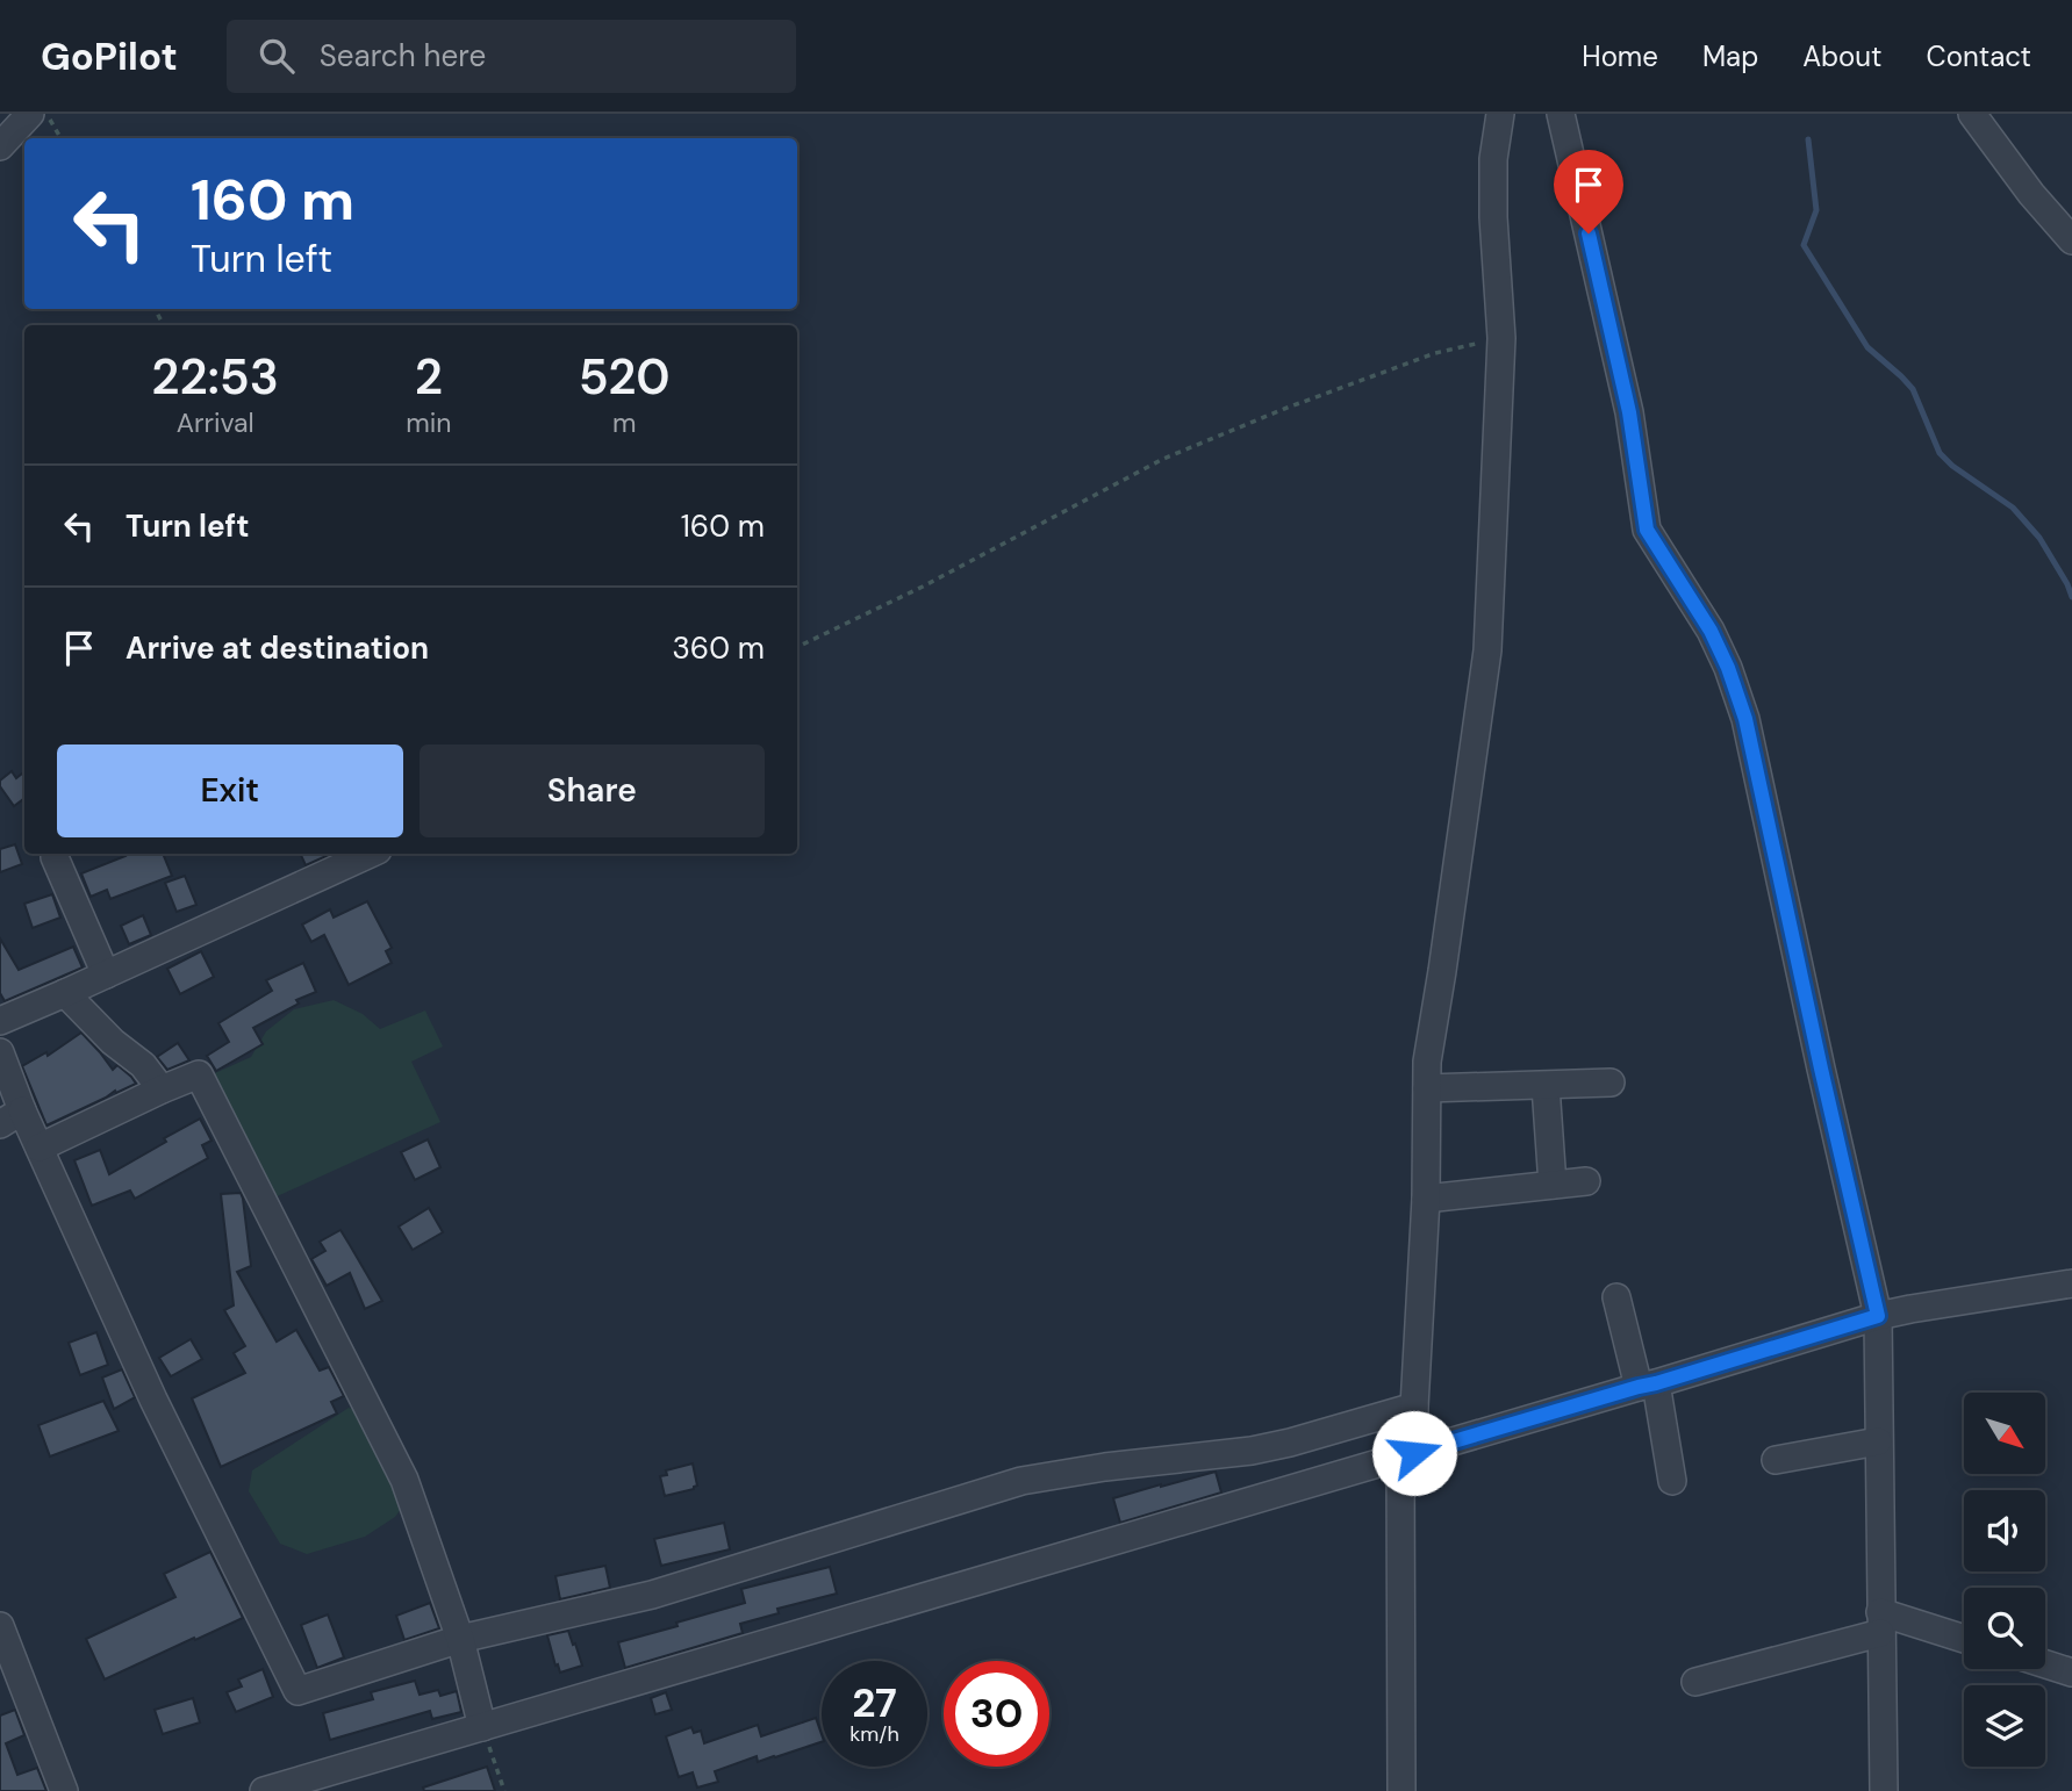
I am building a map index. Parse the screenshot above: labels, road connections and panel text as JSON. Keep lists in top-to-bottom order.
{
  "north": "bottom right",
  "page": {
    "header": "GoPilot",
    "search": "Search here",
    "nav": [
      "Home",
      "Map",
      "About",
      "Contact"
    ],
    "turn": ["160 m", "Turn left"],
    "eta": [
      "22:53",
      "Arrival",
      "2",
      "min",
      "520",
      "m"
    ],
    "list": [
      {
        "name": "Turn left",
        "value": "160 m"
      },
      {
        "name": "Arrive at destination",
        "value": "360 m"
      }
    ],
    "buttons": ["Exit", "Share"],
    "speed": "27 km/h",
    "limit": "30"
  }
}
